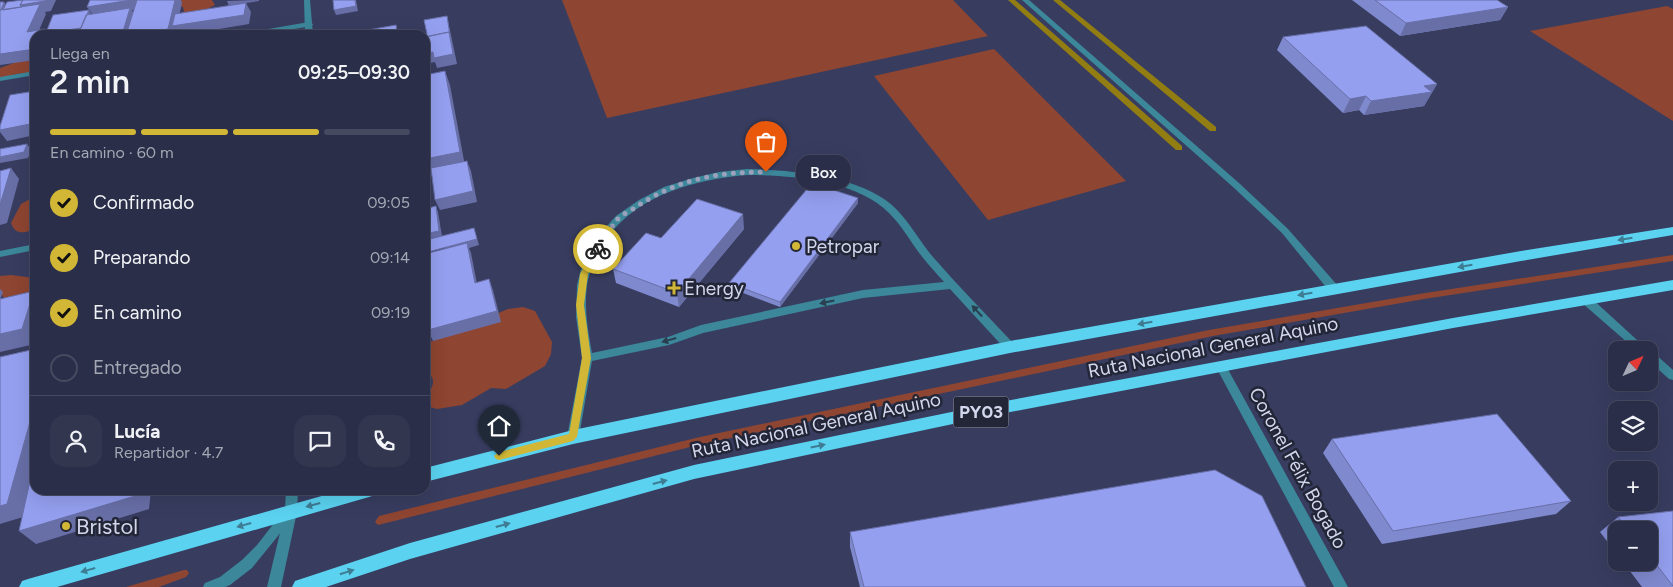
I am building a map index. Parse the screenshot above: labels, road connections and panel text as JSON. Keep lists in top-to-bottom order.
{
  "streets": {
    "highway": ["Ruta Nacional General Aquino", "PY03"],
    "street": ["Coronel Félix Bogado"]
  },
  "crossings": [
    ["Ruta Nacional General Aquino", "Coronel Félix Bogado"]
  ],
  "places": {
    "other": ["Box", "Petropar", "Bristol"],
    "health": ["Energy"]
  },
  "north": "top right",
  "page": {
    "heading": ["2 min", "Llega en", "09:25–09:30"],
    "panel": ["Lucía", "Repartidor · 4.7"],
    "bar": "En camino · 60 m",
    "bubble": "Box",
    "list": [
      ["Confirmado", "09:05"],
      ["Preparando", "09:14"],
      ["En camino", "09:19"],
      "Entregado"
    ],
    "map_buttons": ["+", "−"]
  }
}
